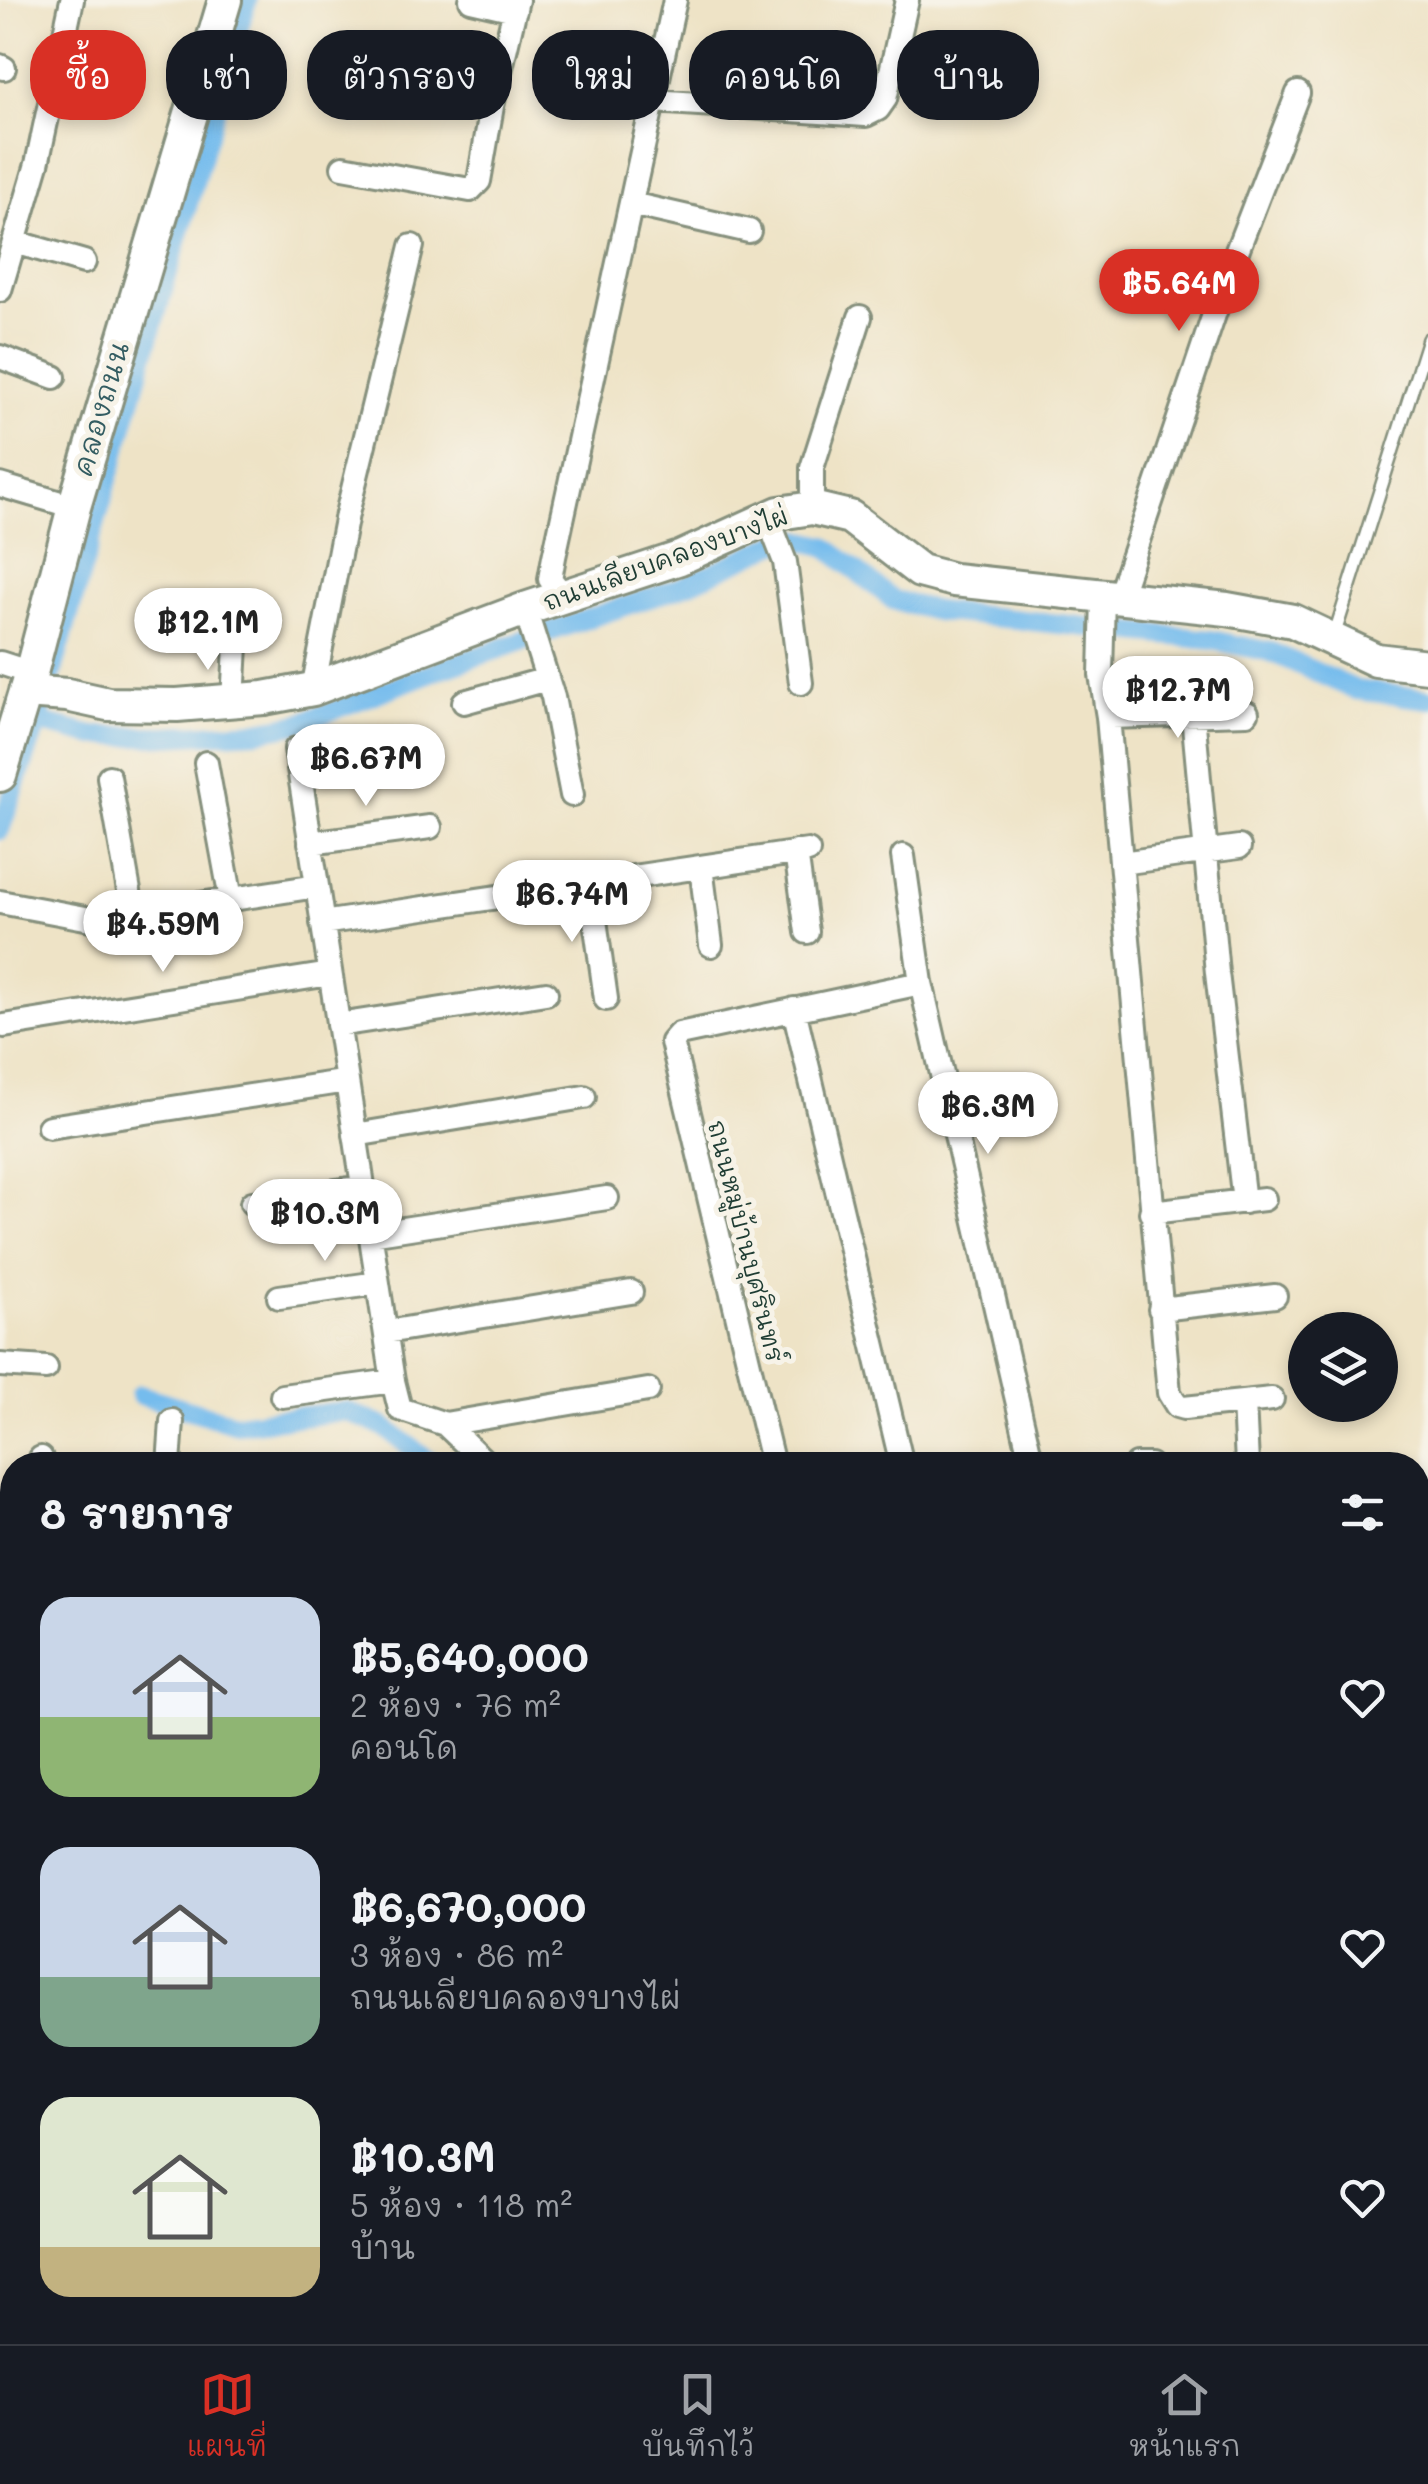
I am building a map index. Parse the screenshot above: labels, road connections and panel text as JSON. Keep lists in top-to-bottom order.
{
  "streets": {
    "street": ["ถนนเลียบคลองบางไผ่", "ถนนหมู่บ้านบุศรินทร์"]
  },
  "water": ["คลองถนน"],
  "page": {
    "chip": [
      "ซื้อ",
      "เช่า",
      "ตัวกรอง",
      "ใหม่",
      "คอนโด",
      "บ้าน"
    ],
    "price": [
      "฿5.64M",
      "฿12.1M",
      "฿12.7M",
      "฿6.67M",
      "฿6.74M",
      "฿4.59M",
      "฿6.3M",
      "฿10.3M"
    ],
    "heading": "8 รายการ",
    "list": [
      {
        "name": "฿5,640,000",
        "note": "2 ห้อง · 76 m² · คอนโด"
      },
      {
        "name": "฿6,670,000",
        "note": "3 ห้อง · 86 m² · ถนนเลียบคลองบางไผ่"
      },
      {
        "name": "฿10.3M",
        "note": "5 ห้อง · 118 m² · บ้าน"
      }
    ],
    "tabs": ["แผนที่", "บันทึกไว้", "หน้าแรก"]
  }
}
